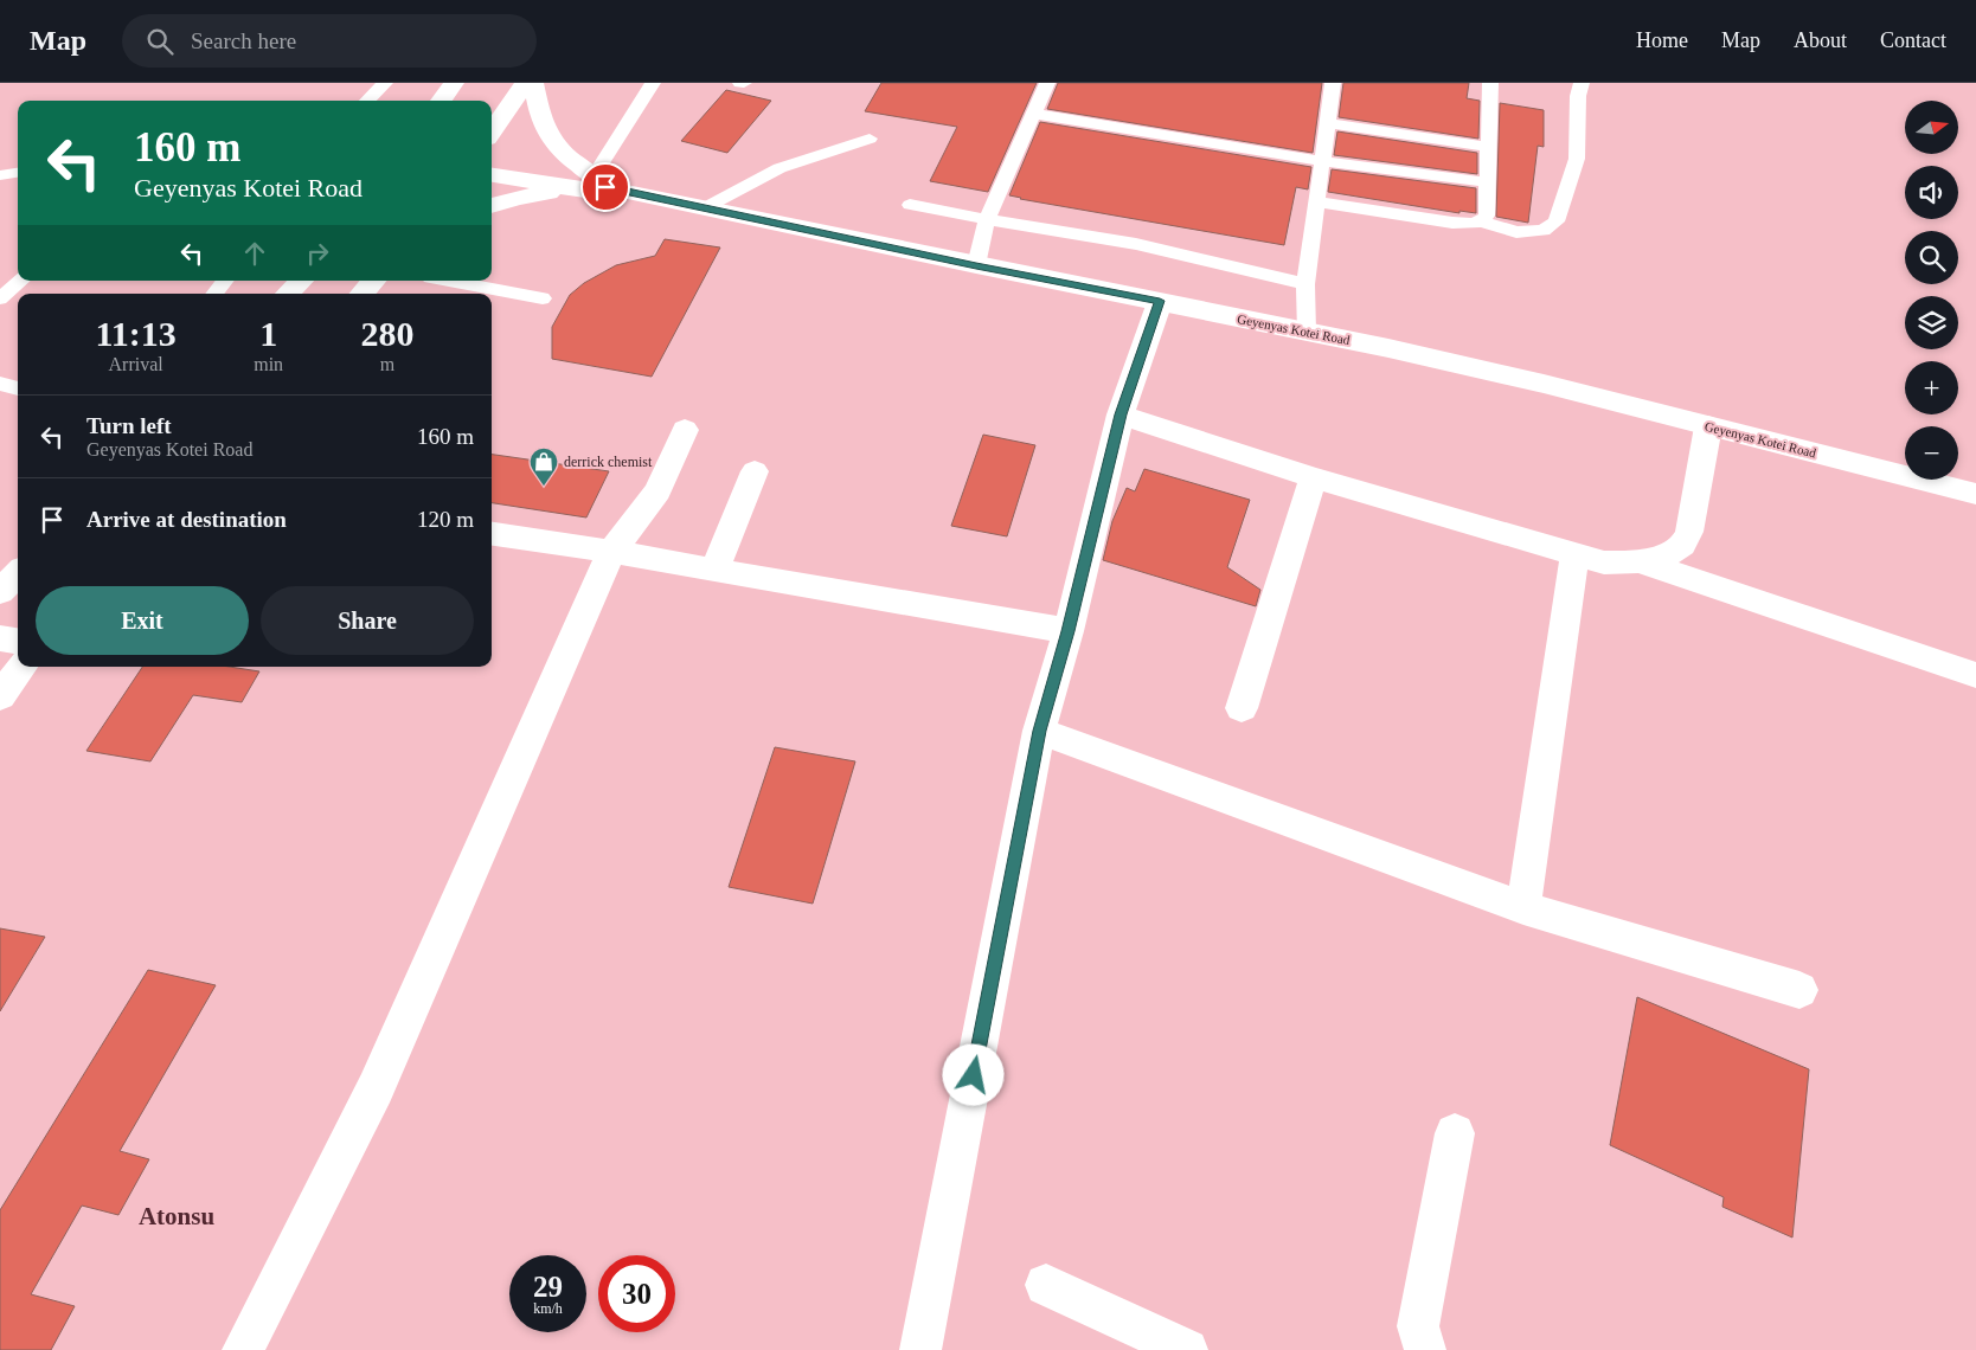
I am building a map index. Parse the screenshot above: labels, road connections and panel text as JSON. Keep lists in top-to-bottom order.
{
  "streets": {
    "street": ["Geyenyas Kotei Road"]
  },
  "districts": ["Atonsu"],
  "places": {
    "shop": ["derrick chemist"]
  },
  "north": "right",
  "page": {
    "header": "Map",
    "search": "Search here",
    "nav": [
      "Home",
      "Map",
      "About",
      "Contact"
    ],
    "map_buttons": ["+", "−"],
    "turn": ["160 m", "Geyenyas Kotei Road"],
    "eta": [
      "11:13",
      "Arrival",
      "1",
      "min",
      "280",
      "m"
    ],
    "list": [
      {
        "name": "Turn left",
        "note": "Geyenyas Kotei Road",
        "value": "160 m"
      },
      {
        "name": "Arrive at destination",
        "value": "120 m"
      }
    ],
    "buttons": ["Exit", "Share"],
    "speed": "29 km/h",
    "limit": "30"
  }
}
